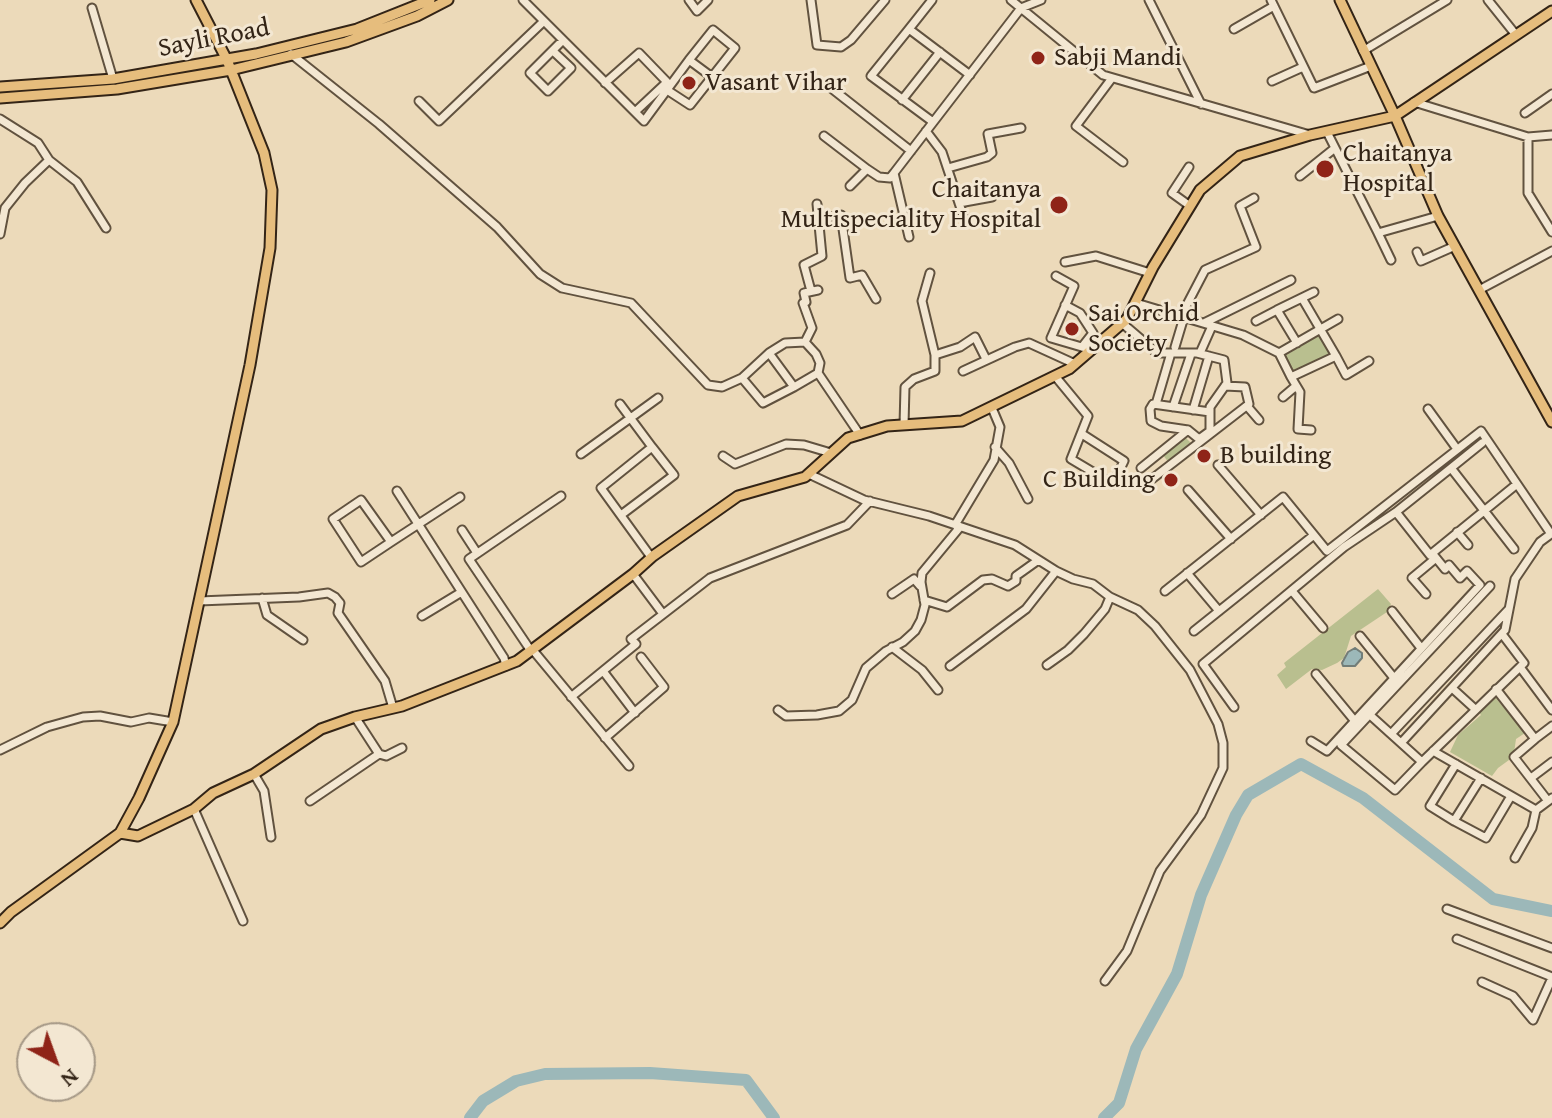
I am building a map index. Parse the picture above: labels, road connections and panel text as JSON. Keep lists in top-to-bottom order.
{
  "streets": {
    "main road": ["Sayli Road"]
  },
  "places": [
    "Sabji Mandi",
    "Vasant Vihar",
    "Chaitanya Hospital",
    "Chaitanya Multispeciality Hospital",
    "Sai Orchid Society",
    "B building",
    "C Building"
  ],
  "north": "bottom right"
}
